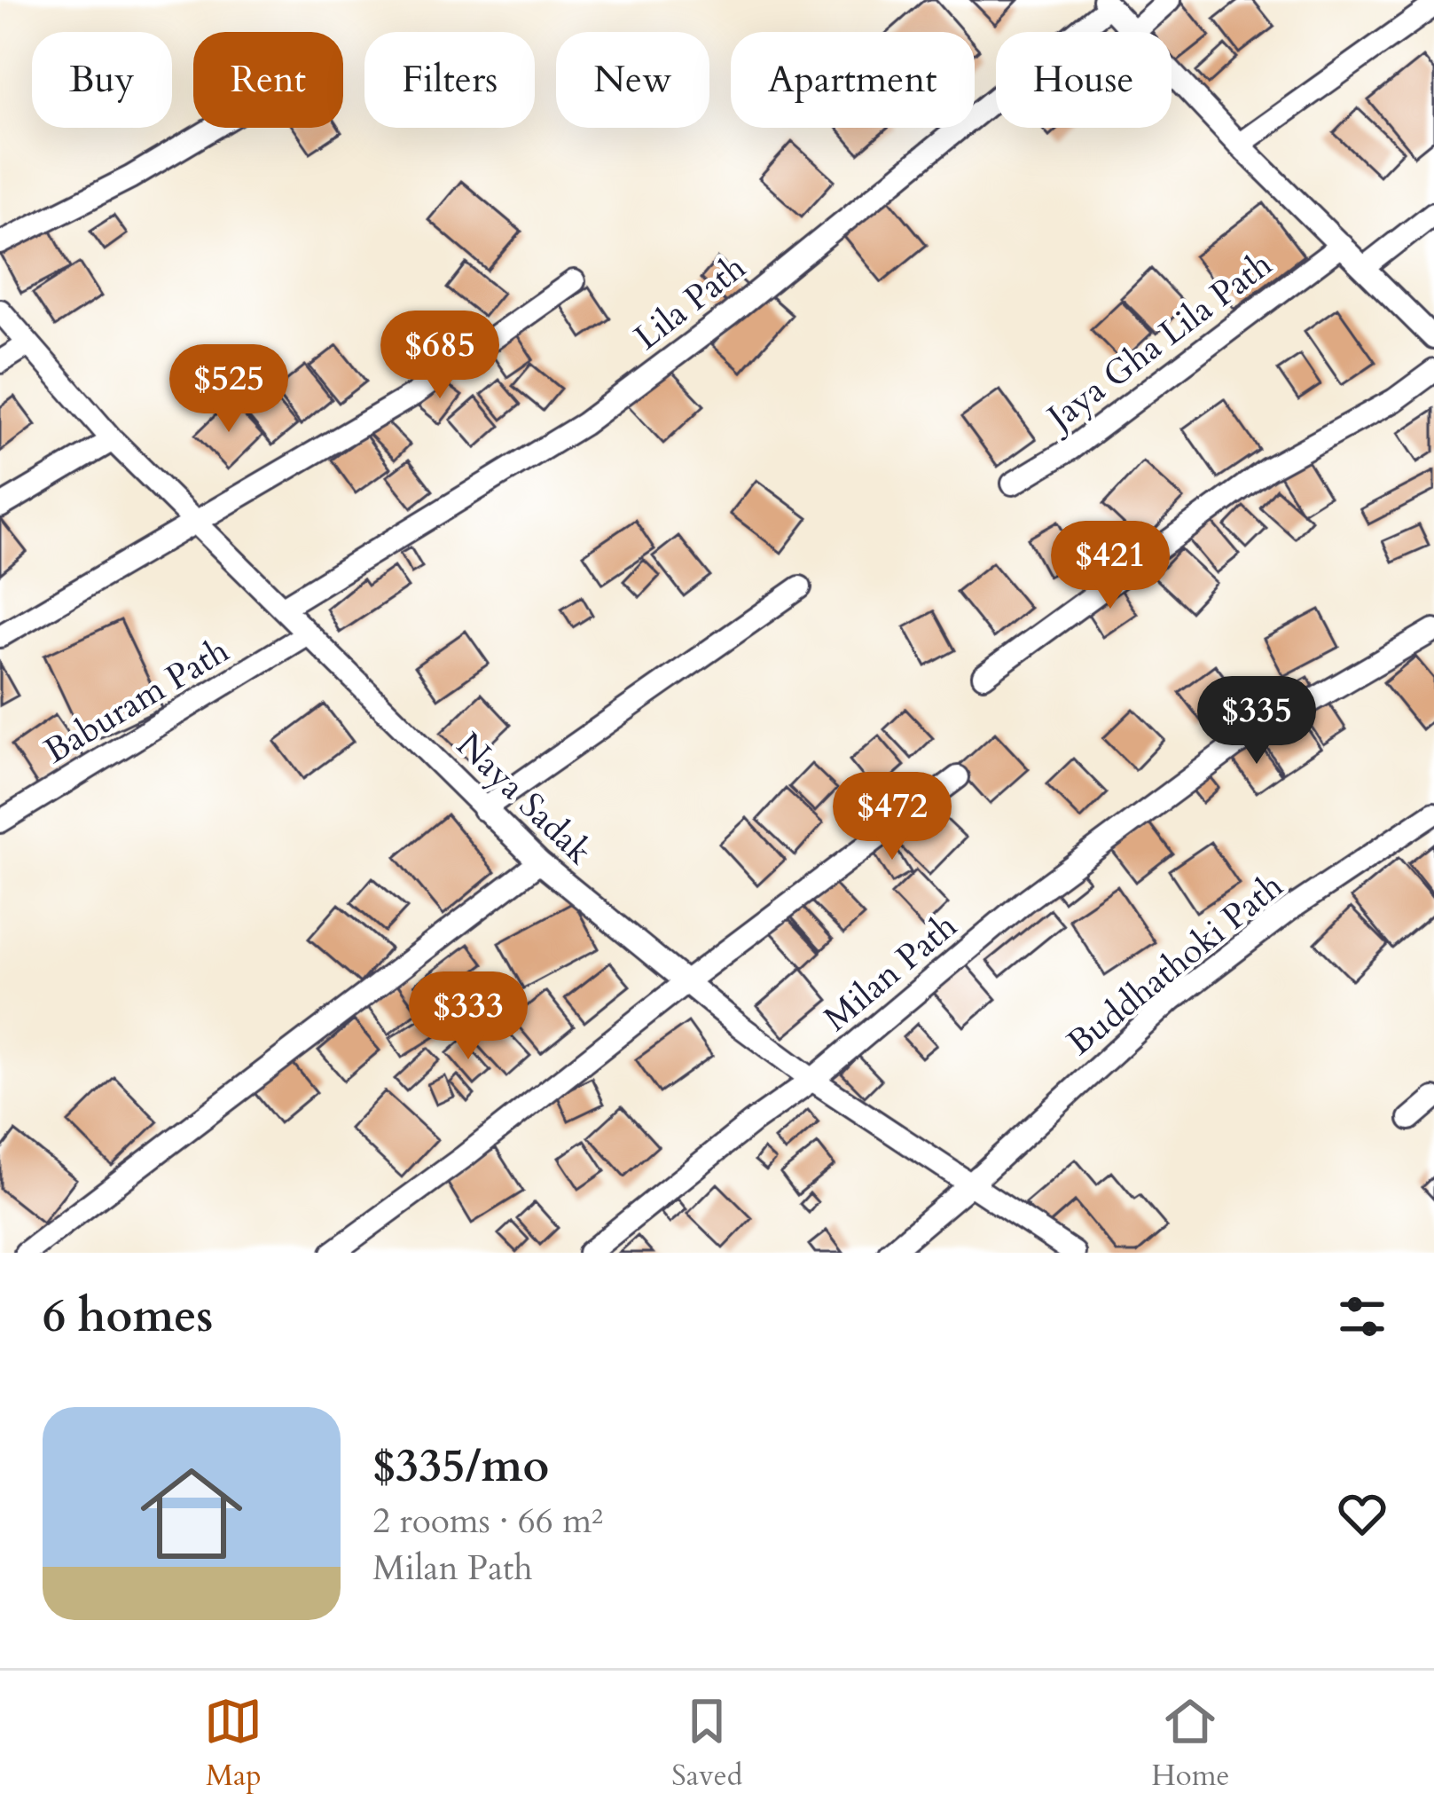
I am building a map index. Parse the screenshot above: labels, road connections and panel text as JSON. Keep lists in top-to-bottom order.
{
  "streets": {
    "street": [
      "Lila Path",
      "Jaya Gha Lila Path",
      "Baburam Path",
      "Naya Sadak",
      "Buddhathoki Path",
      "Milan Path"
    ]
  },
  "crossings": [
    ["Lila Path", "Naya Sadak"],
    ["Baburam Path", "Naya Sadak"],
    ["Naya Sadak", "Buddhathoki Path"],
    ["Naya Sadak", "Milan Path"]
  ],
  "page": {
    "chip": [
      "Buy",
      "Rent",
      "Filters",
      "New",
      "Apartment",
      "House"
    ],
    "price": [
      "$685",
      "$525",
      "$421",
      "$335",
      "$472",
      "$333"
    ],
    "heading": "6 homes",
    "list": [
      {
        "name": "$335/mo",
        "note": "2 rooms · 66 m² · Milan Path"
      }
    ],
    "tabs": ["Map", "Saved", "Home"]
  }
}
